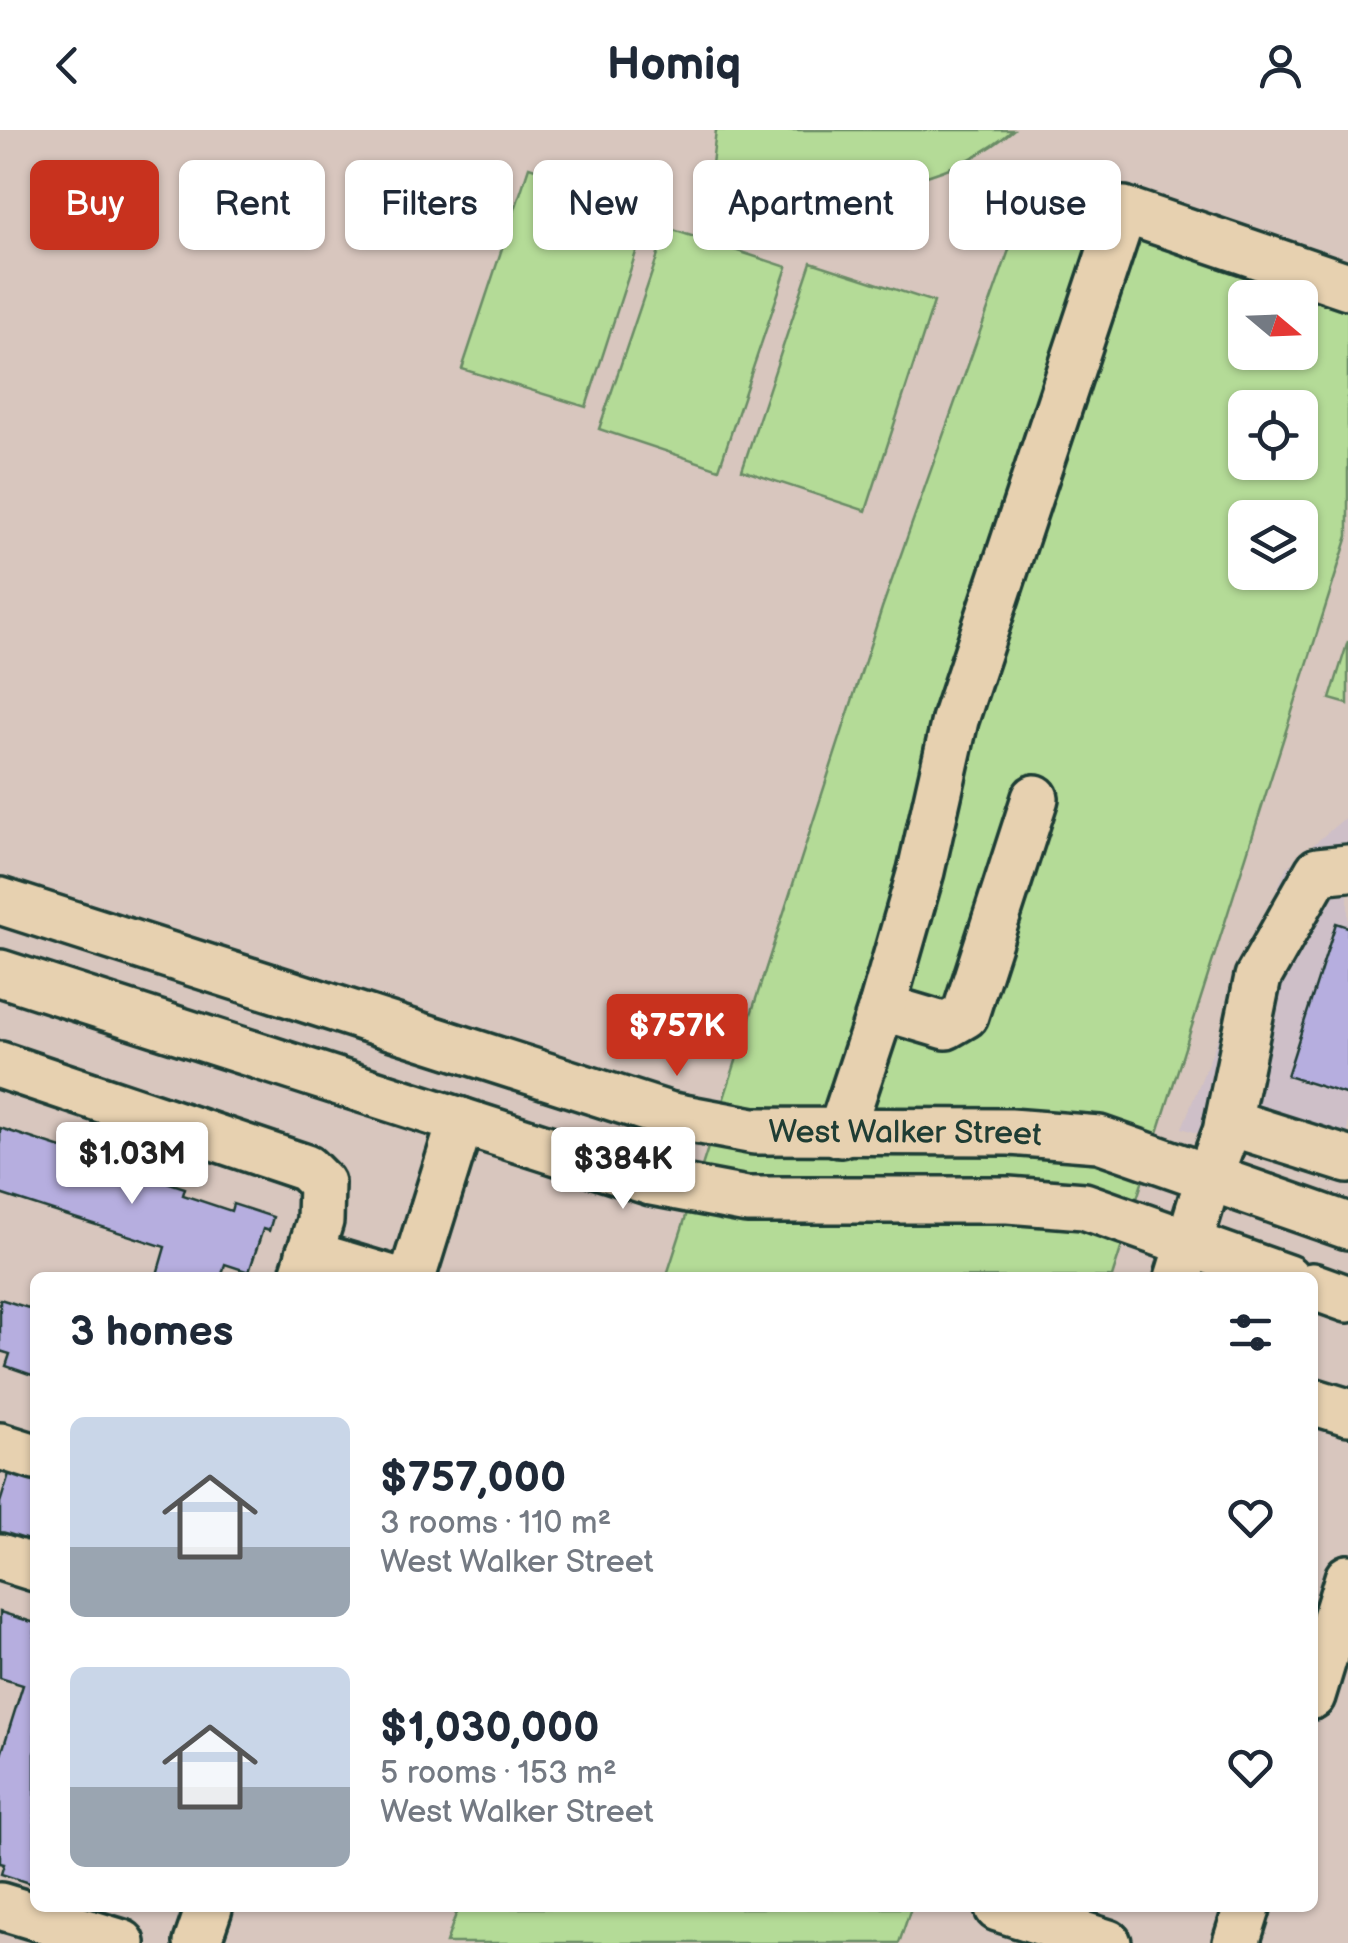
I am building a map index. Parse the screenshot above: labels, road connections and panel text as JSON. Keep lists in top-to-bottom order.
{
  "streets": {
    "street": ["West Walker Street"]
  },
  "north": "right",
  "page": {
    "header": "Homiq",
    "chip": [
      "Buy",
      "Rent",
      "Filters",
      "New",
      "Apartment",
      "House"
    ],
    "price": ["$757K", "$1.03M", "$384K"],
    "heading": "3 homes",
    "list": [
      {
        "name": "$757,000",
        "note": "3 rooms · 110 m² · West Walker Street"
      },
      {
        "name": "$1,030,000",
        "note": "5 rooms · 153 m² · West Walker Street"
      }
    ]
  }
}
